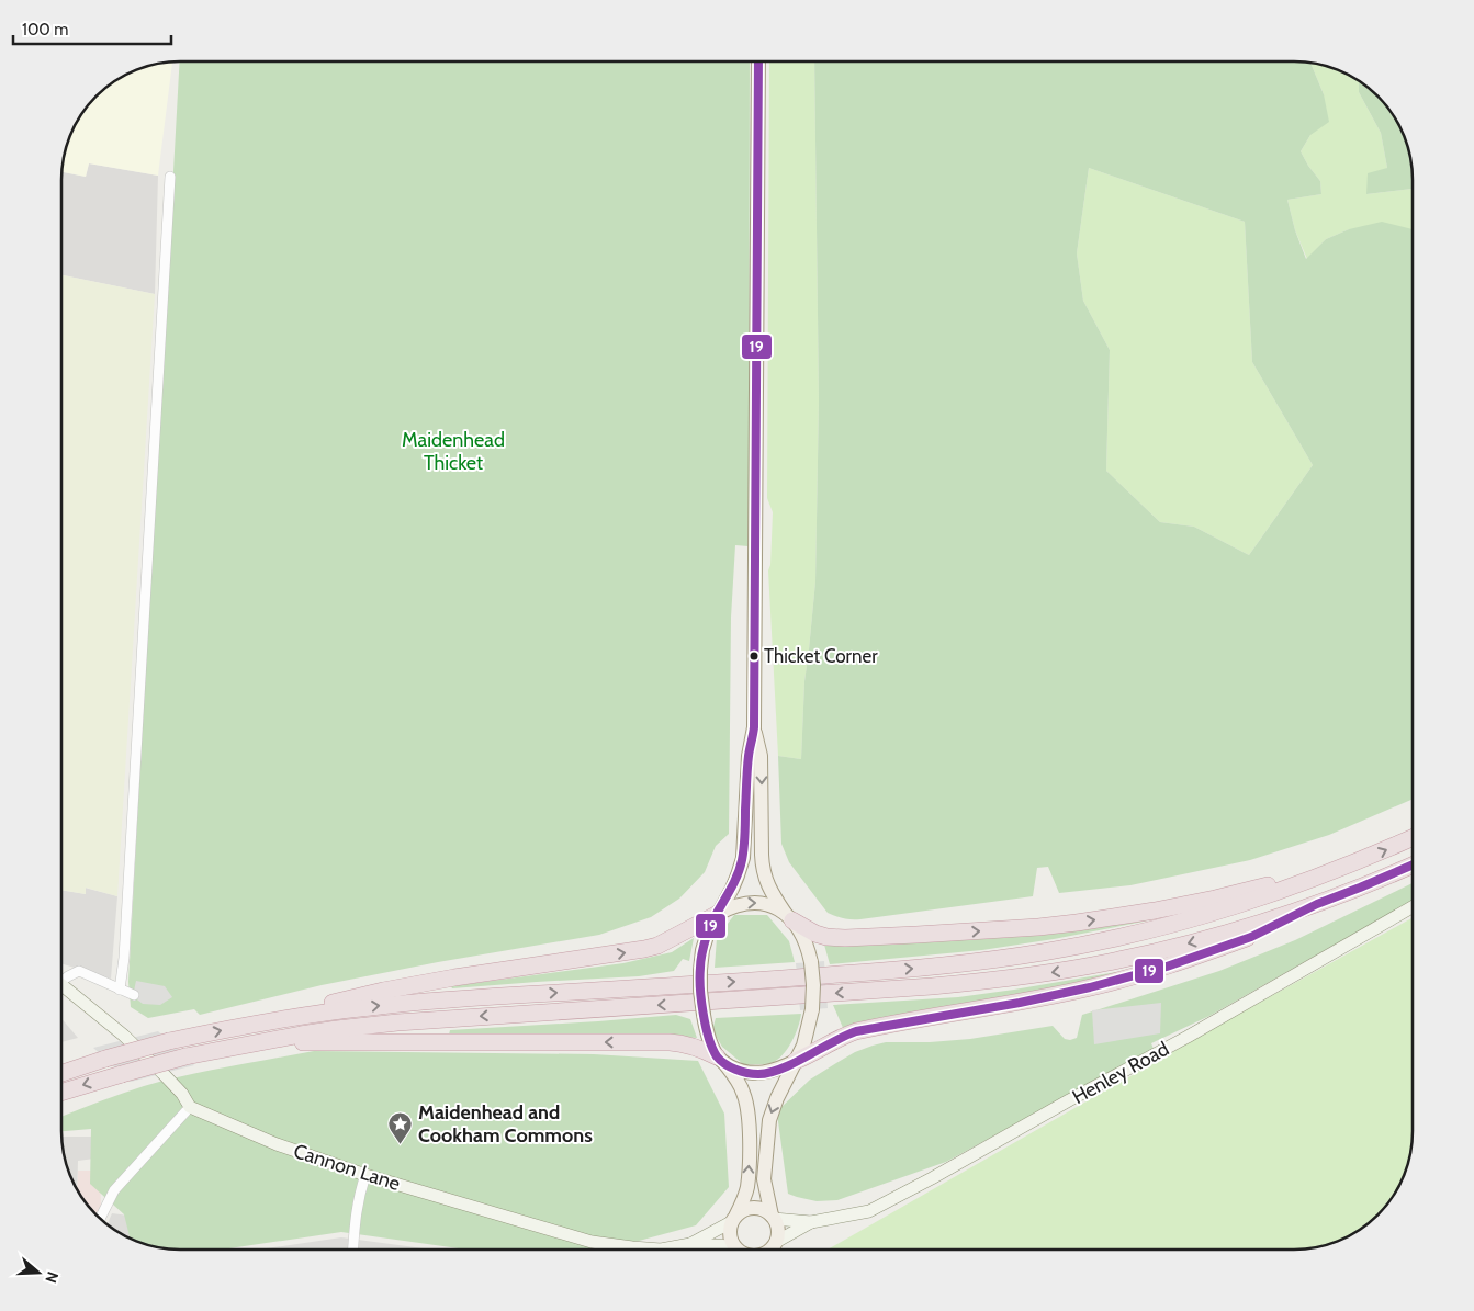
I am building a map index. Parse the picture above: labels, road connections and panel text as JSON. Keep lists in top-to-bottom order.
{
  "streets": {
    "street": ["Henley Road", "Cannon Lane"]
  },
  "parks": ["Maidenhead Thicket"],
  "places": {
    "other": ["Thicket Corner"],
    "place": ["Maidenhead and Cookham Commons"]
  },
  "lines": ["transit line 19"],
  "scale_bar": "100 m",
  "north": "right"
}
